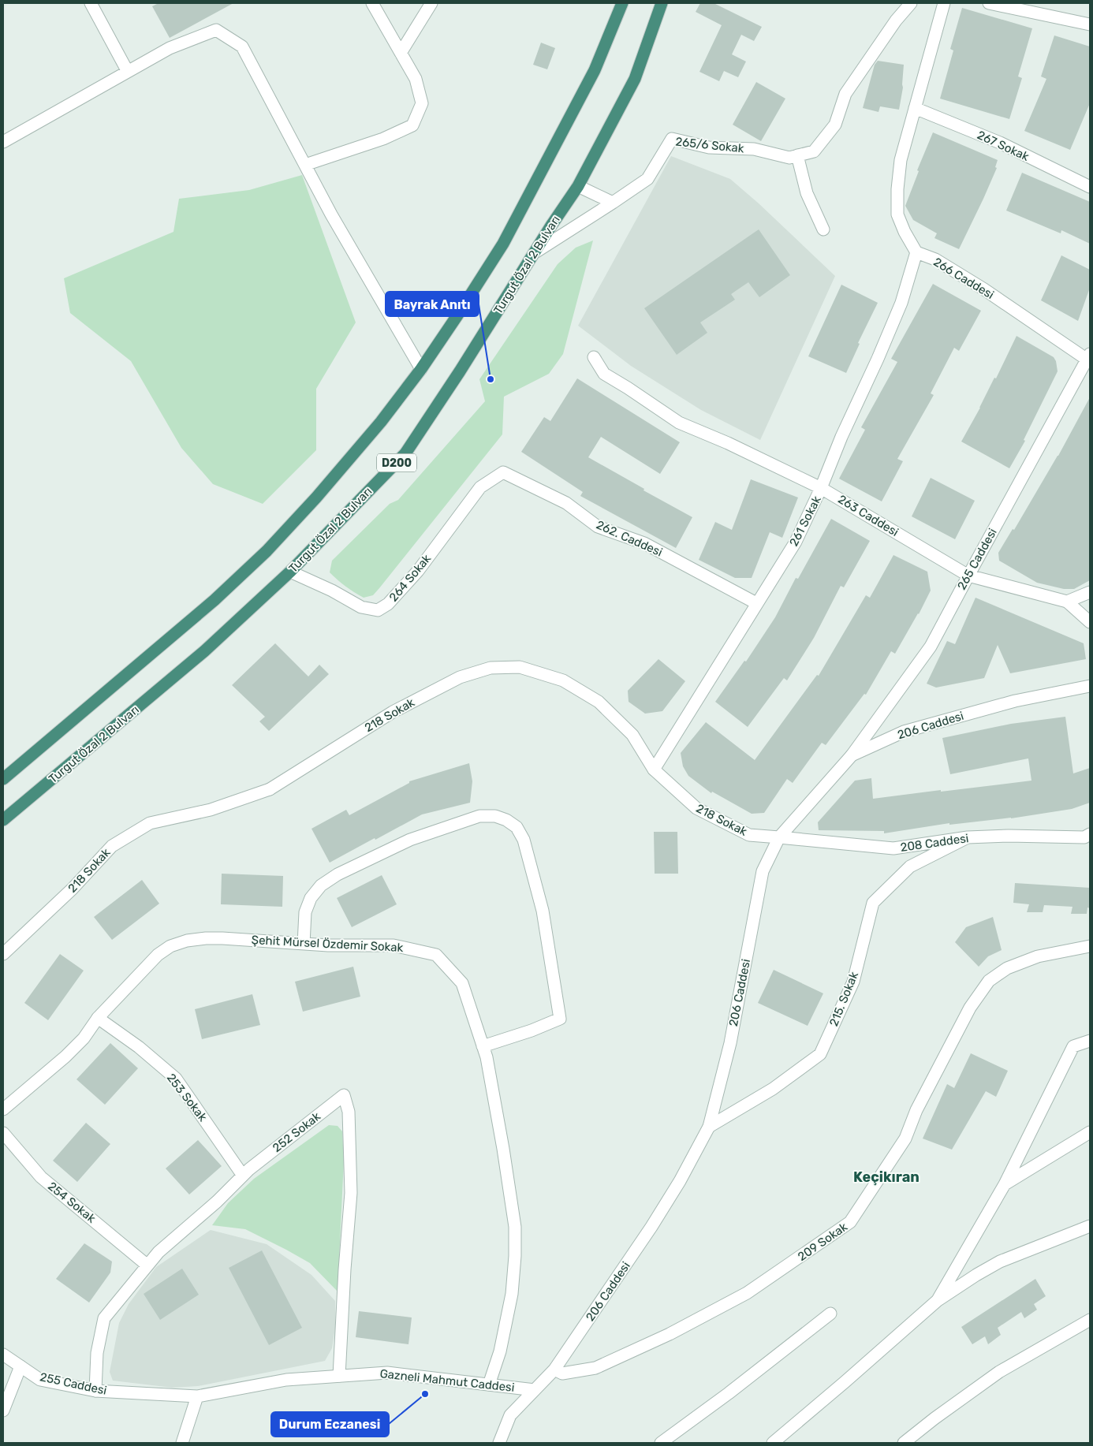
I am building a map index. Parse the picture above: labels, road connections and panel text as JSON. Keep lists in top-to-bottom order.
{
  "streets": {
    "highway": ["Turgut Özal 2 Bulvarı", "D200"],
    "street": [
      "265/6 Sokak",
      "267 Sokak",
      "266 Caddesi",
      "263 Caddesi",
      "261 Sokak",
      "262. Caddesi",
      "265 Caddesi",
      "264 Sokak",
      "218 Sokak",
      "206 Caddesi",
      "208 Caddesi",
      "Şehit Mürsel Özdemir Sokak",
      "215. Sokak",
      "253 Sokak",
      "252 Sokak",
      "254 Sokak",
      "209 Sokak",
      "Gazneli Mahmut Caddesi",
      "255 Caddesi"
    ]
  },
  "crossings": [
    ["265/6 Sokak", "Turgut Özal 2 Bulvarı"],
    ["Turgut Özal 2 Bulvarı", "264 Sokak"],
    ["266 Caddesi", "261 Sokak"],
    ["266 Caddesi", "265 Caddesi"],
    ["263 Caddesi", "261 Sokak"],
    ["263 Caddesi", "265 Caddesi"],
    ["261 Sokak", "262. Caddesi"],
    ["261 Sokak", "218 Sokak"],
    ["262. Caddesi", "264 Sokak"],
    ["265 Caddesi", "206 Caddesi"],
    ["218 Sokak", "206 Caddesi"],
    ["218 Sokak", "208 Caddesi"],
    ["206 Caddesi", "208 Caddesi"],
    ["206 Caddesi", "215. Sokak"],
    ["206 Caddesi", "209 Sokak"],
    ["206 Caddesi", "Gazneli Mahmut Caddesi"],
    ["208 Caddesi", "215. Sokak"],
    ["Şehit Mürsel Özdemir Sokak", "253 Sokak"],
    ["Şehit Mürsel Özdemir Sokak", "Gazneli Mahmut Caddesi"],
    ["253 Sokak", "252 Sokak"],
    ["252 Sokak", "254 Sokak"],
    ["252 Sokak", "Gazneli Mahmut Caddesi"],
    ["252 Sokak", "255 Caddesi"],
    ["Gazneli Mahmut Caddesi", "255 Caddesi"]
  ],
  "districts": ["Keçikıran"],
  "places": ["Bayrak Anıtı", "Durum Eczanesi"]
}
